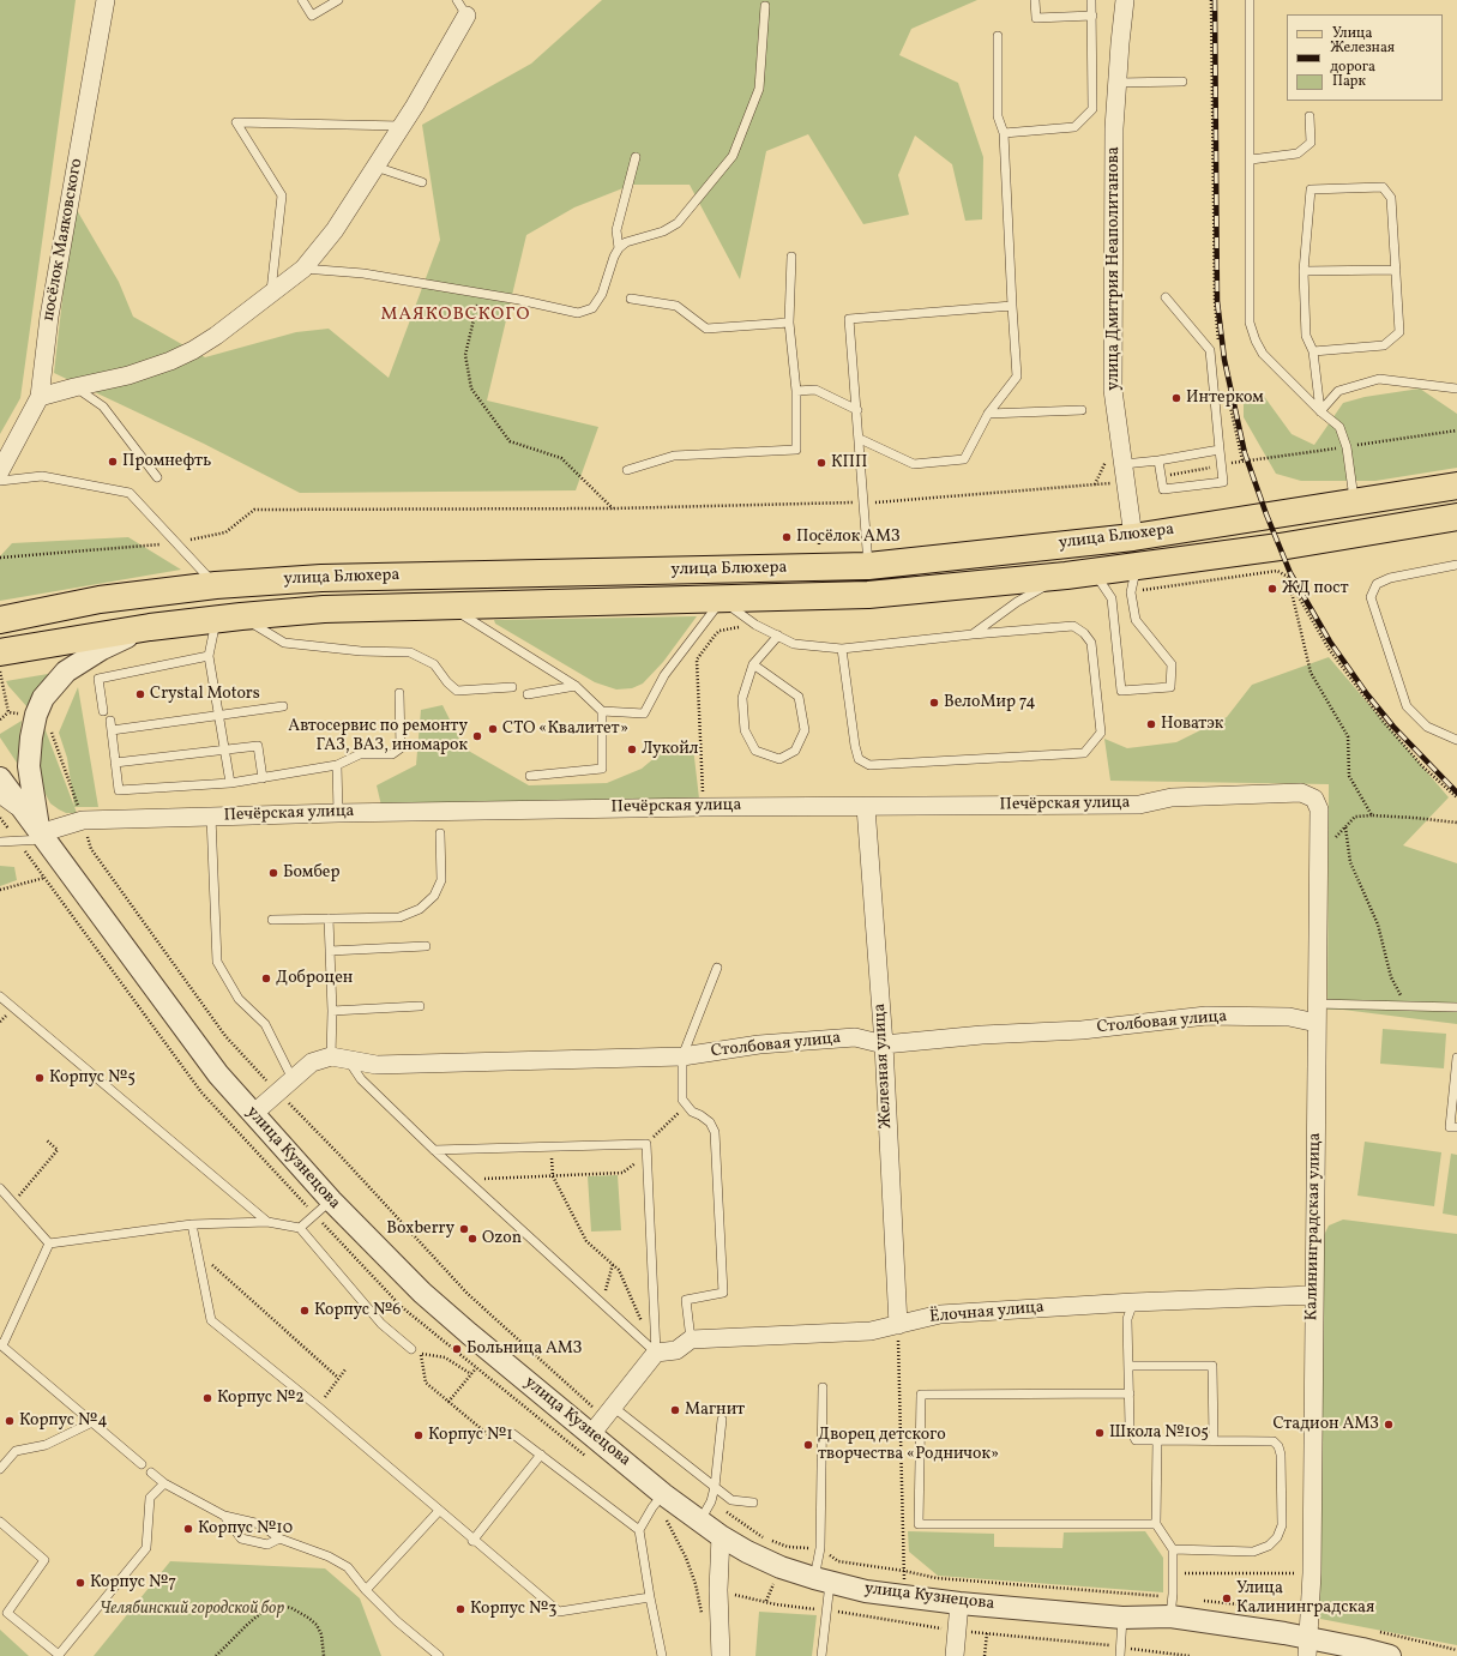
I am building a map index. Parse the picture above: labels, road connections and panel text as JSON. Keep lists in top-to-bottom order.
{
  "streets": {
    "main road": ["улица Блюхера"],
    "street": [
      "посёлок Маяковского",
      "улица Дмитрия Неаполитанова",
      "Печёрская улица",
      "Столбовая улица",
      "Железная улица",
      "улица Кузнецова",
      "Калининградская улица",
      "Ёлочная улица"
    ]
  },
  "crossings": [
    ["улица Дмитрия Неаполитанова", "улица Блюхера"],
    ["Печёрская улица", "Железная улица"],
    ["Печёрская улица", "улица Кузнецова"],
    ["Печёрская улица", "Калининградская улица"],
    ["Столбовая улица", "Железная улица"],
    ["Столбовая улица", "улица Кузнецова"],
    ["Столбовая улица", "Калининградская улица"],
    ["Железная улица", "Ёлочная улица"],
    ["улица Кузнецова", "Калининградская улица"],
    ["Калининградская улица", "Ёлочная улица"]
  ],
  "districts": ["МАЯКОВСКОГО"],
  "parks": ["Челябинский городской бор"],
  "places": [
    "Интерком",
    "Промнефть",
    "КПП",
    "Посёлок АМЗ",
    "ЖД пост",
    "Crystal Motors",
    "ВелоМир 74",
    "Новатэк",
    "СТО «Квалитет»",
    "Автосервис по ремонту ГАЗ, ВАЗ, иномарок",
    "Лукойл",
    "Бомбер",
    "Доброцен",
    "Корпус №5",
    "Boxberry",
    "Ozon",
    "Корпус №6",
    "Больница АМЗ",
    "Корпус №2",
    "Магнит",
    "Корпус №4",
    "Стадион АМЗ",
    "Школа №105",
    "Корпус №1",
    "Дворец детского творчества «Родничок»",
    "Корпус №10",
    "Корпус №7",
    "Улица Калининградская",
    "Корпус №3"
  ],
  "legend": ["Улица", "Железная дорога", "Парк"]
}
